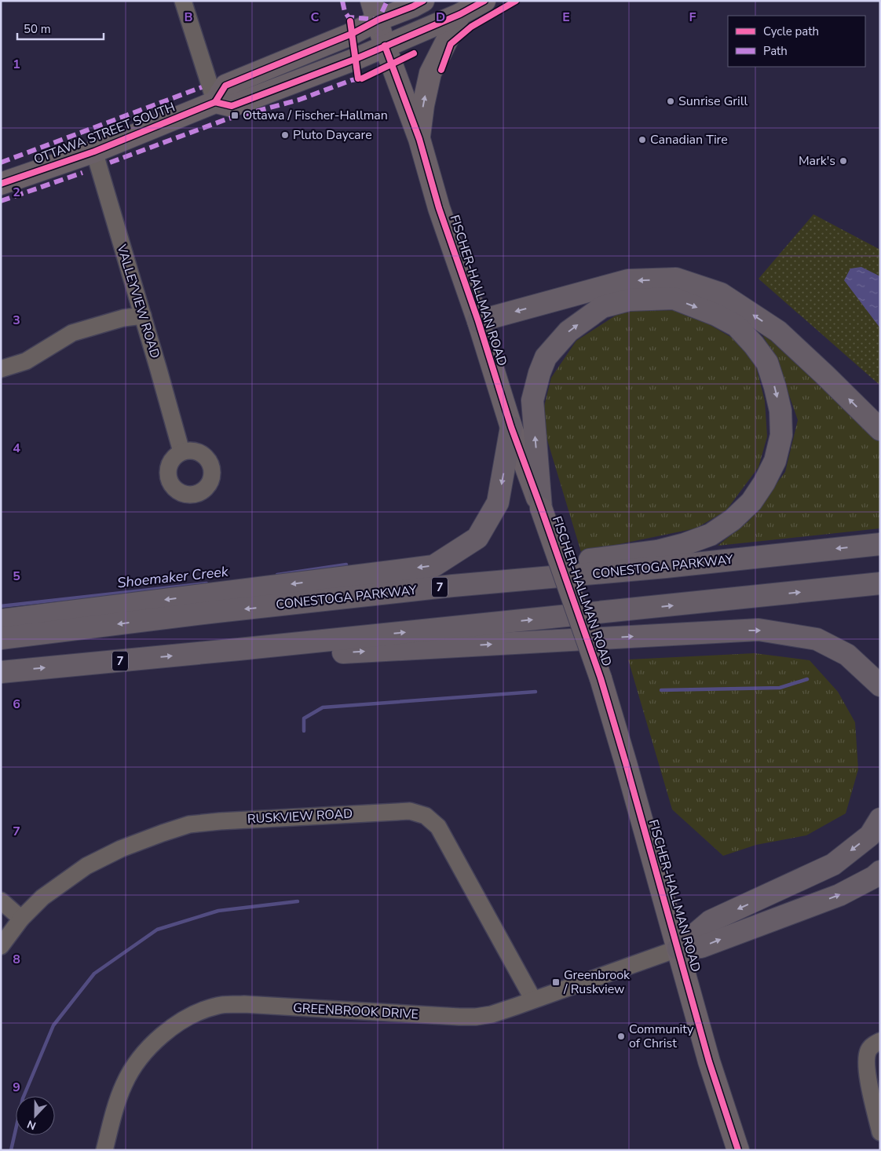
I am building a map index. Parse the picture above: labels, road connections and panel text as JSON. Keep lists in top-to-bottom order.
{
  "streets": {
    "highway": ["CONESTOGA PARKWAY", "7"],
    "main road": ["OTTAWA STREET SOUTH", "FISCHER-HALLMAN ROAD"],
    "street": ["VALLEYVIEW ROAD", "RUSKVIEW ROAD", "GREENBROOK DRIVE"]
  },
  "crossings": [
    ["OTTAWA STREET SOUTH", "VALLEYVIEW ROAD"],
    ["FISCHER-HALLMAN ROAD", "GREENBROOK DRIVE"],
    ["RUSKVIEW ROAD", "GREENBROOK DRIVE"]
  ],
  "water": ["Shoemaker Creek"],
  "places": {
    "other": [
      "Sunrise Grill",
      "Pluto Daycare",
      "Canadian Tire",
      "Mark's",
      "Community of Christ"
    ],
    "transit": ["Ottawa / Fischer-Hallman", "Greenbrook / Ruskview"]
  },
  "legend": ["Cycle path", "Path"],
  "scale_bar": "50 m",
  "north": "bottom",
  "grid": {
    "columns": [
      "B",
      "C",
      "D",
      "E",
      "F"
    ],
    "rows": [
      "1",
      "2",
      "3",
      "4",
      "5",
      "6",
      "7",
      "8",
      "9"
    ]
  }
}
